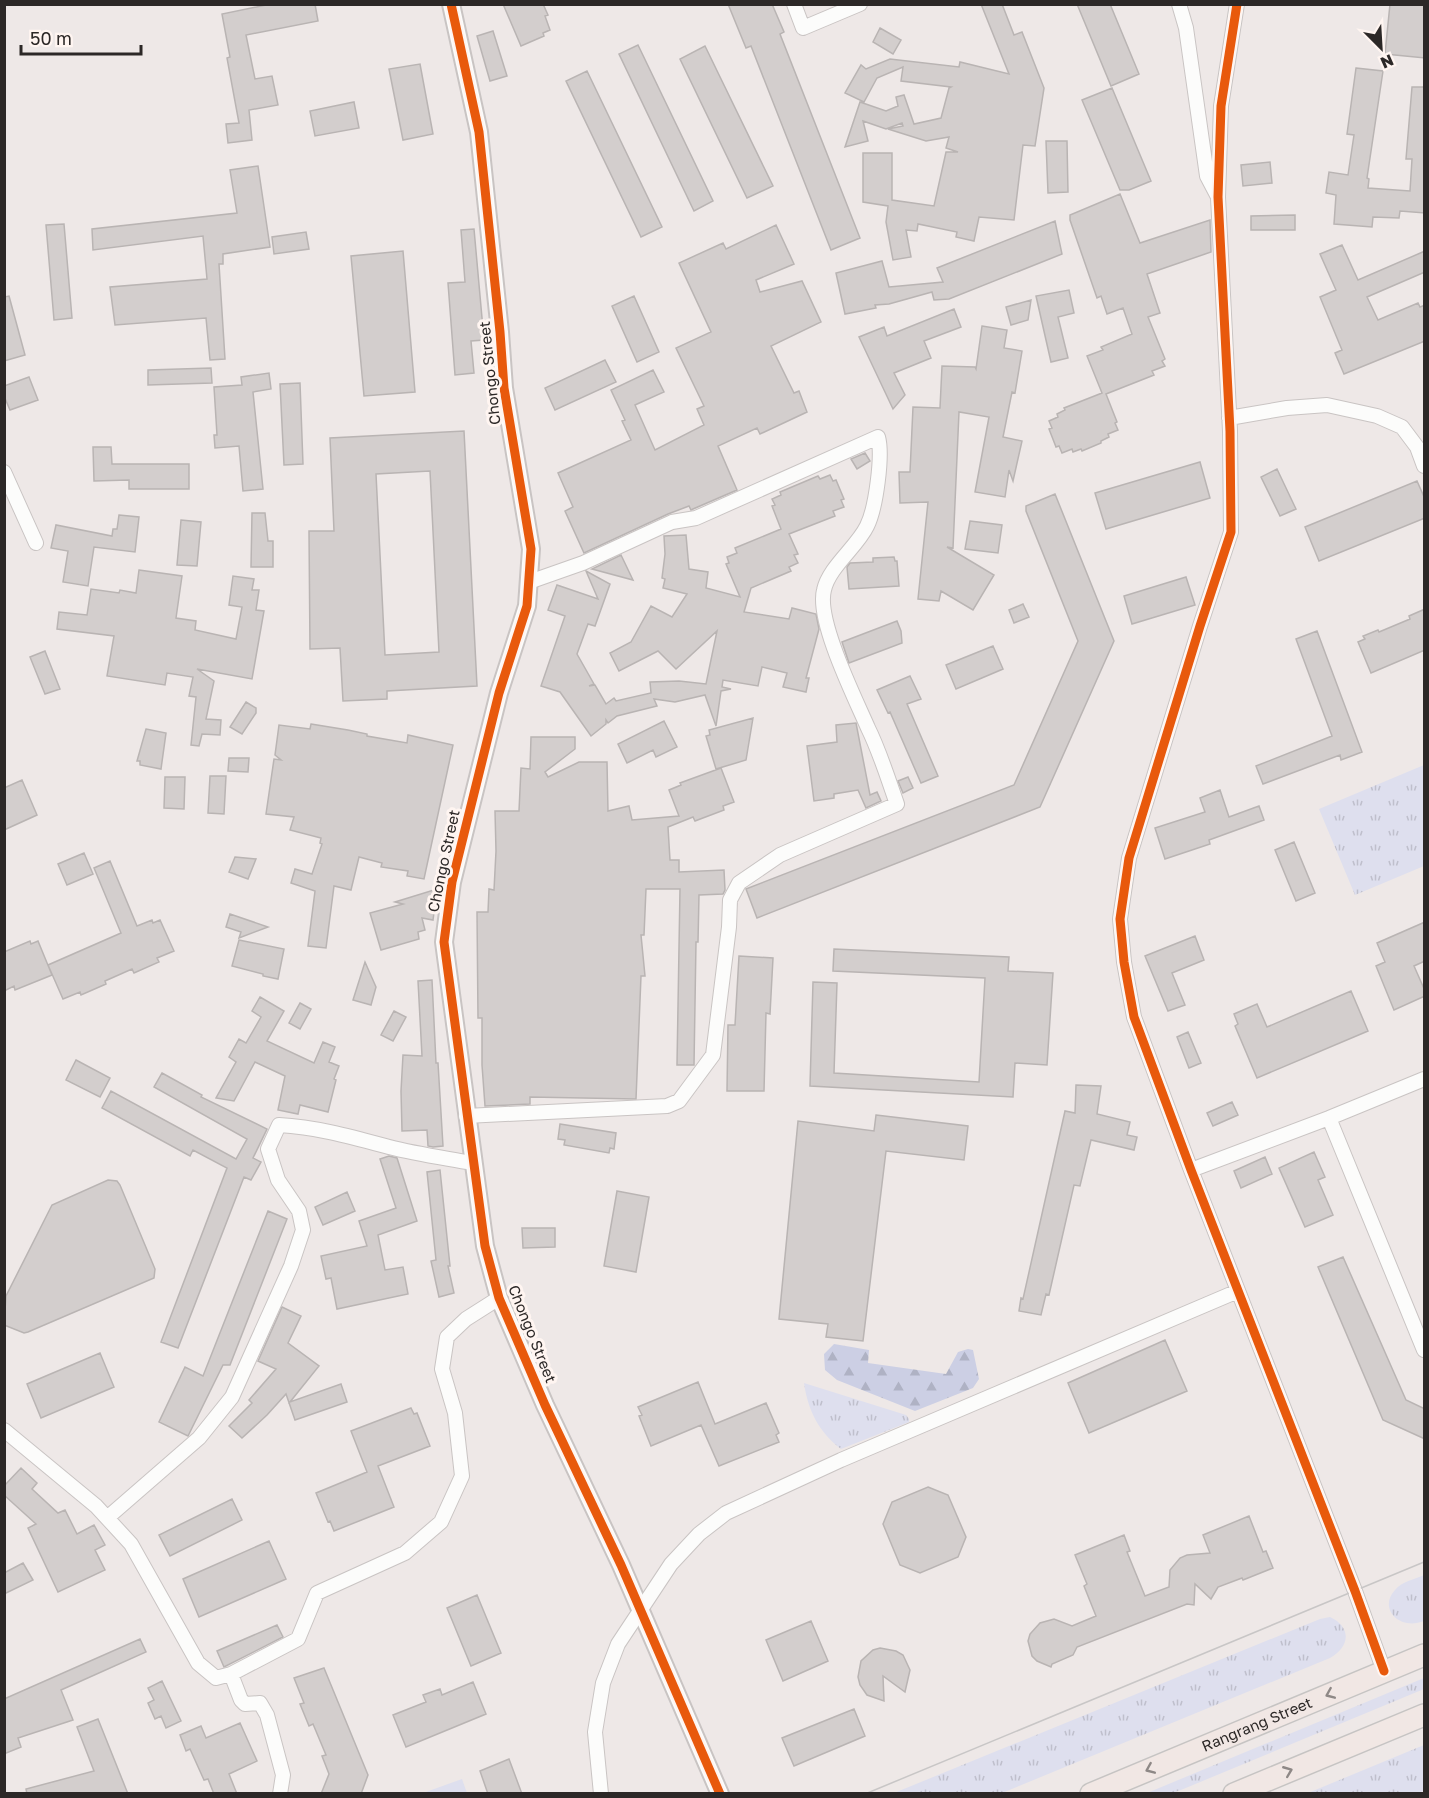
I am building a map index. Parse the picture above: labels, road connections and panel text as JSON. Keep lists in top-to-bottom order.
{
  "streets": {
    "main road": ["Rangrang Street"],
    "street": ["Chongo Street"]
  },
  "scale_bar": "50 m",
  "north": "bottom right"
}
